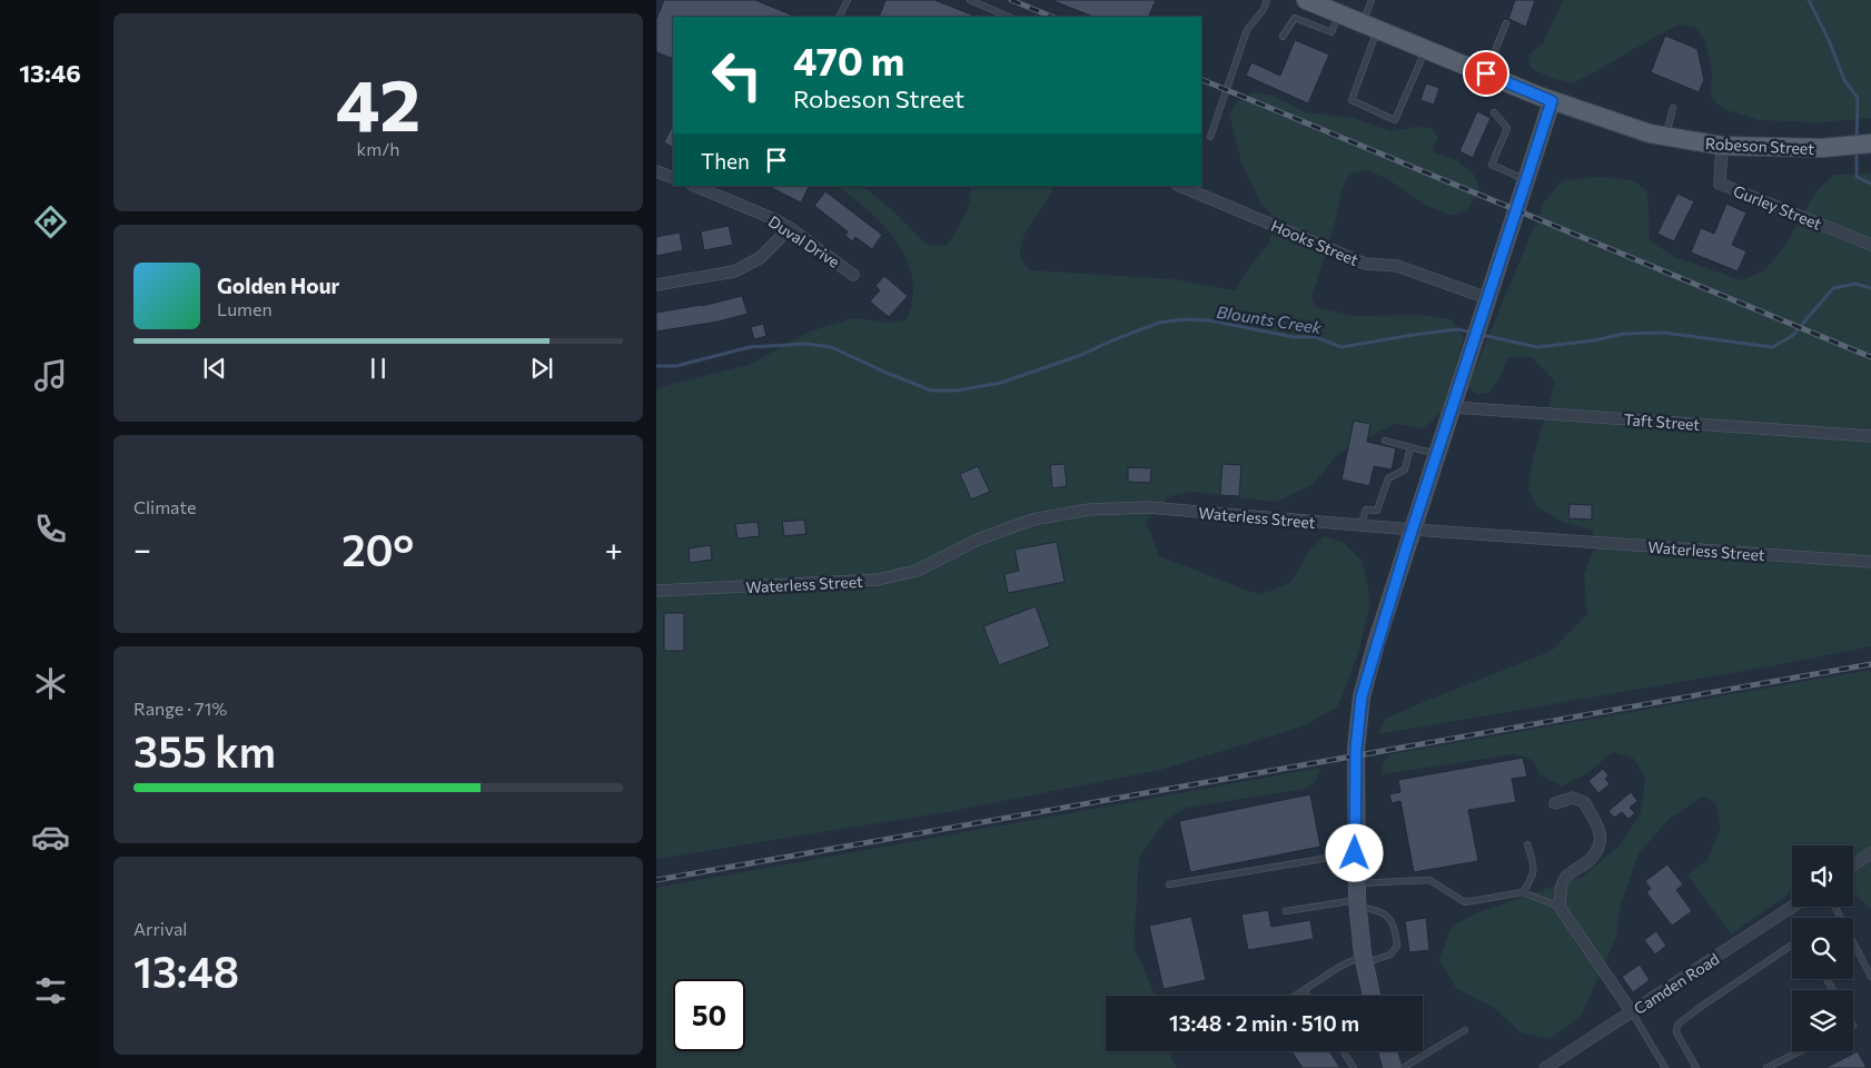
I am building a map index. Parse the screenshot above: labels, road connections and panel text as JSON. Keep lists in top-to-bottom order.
{
  "streets": {
    "main road": ["Robeson Street"],
    "street": [
      "Gurley Street",
      "Duval Drive",
      "Hooks Street",
      "Taft Street",
      "Waterless Street",
      "Camden Road"
    ]
  },
  "crossings": [
    ["Robeson Street", "Gurley Street"]
  ],
  "water": ["Blounts Creek"],
  "page": {
    "tabs": "13:46",
    "tile": [
      ["42", "km/h"],
      "Climate",
      ["Range · 71%", "355 km"],
      ["Arrival", "13:48"]
    ],
    "turn": ["470 m", "Robeson Street"],
    "then": "Then",
    "song": ["Golden Hour", "Lumen"],
    "heat": ["−", "20°", "+"],
    "limit": "50",
    "trip": "13:48 · 2 min · 510 m"
  }
}
